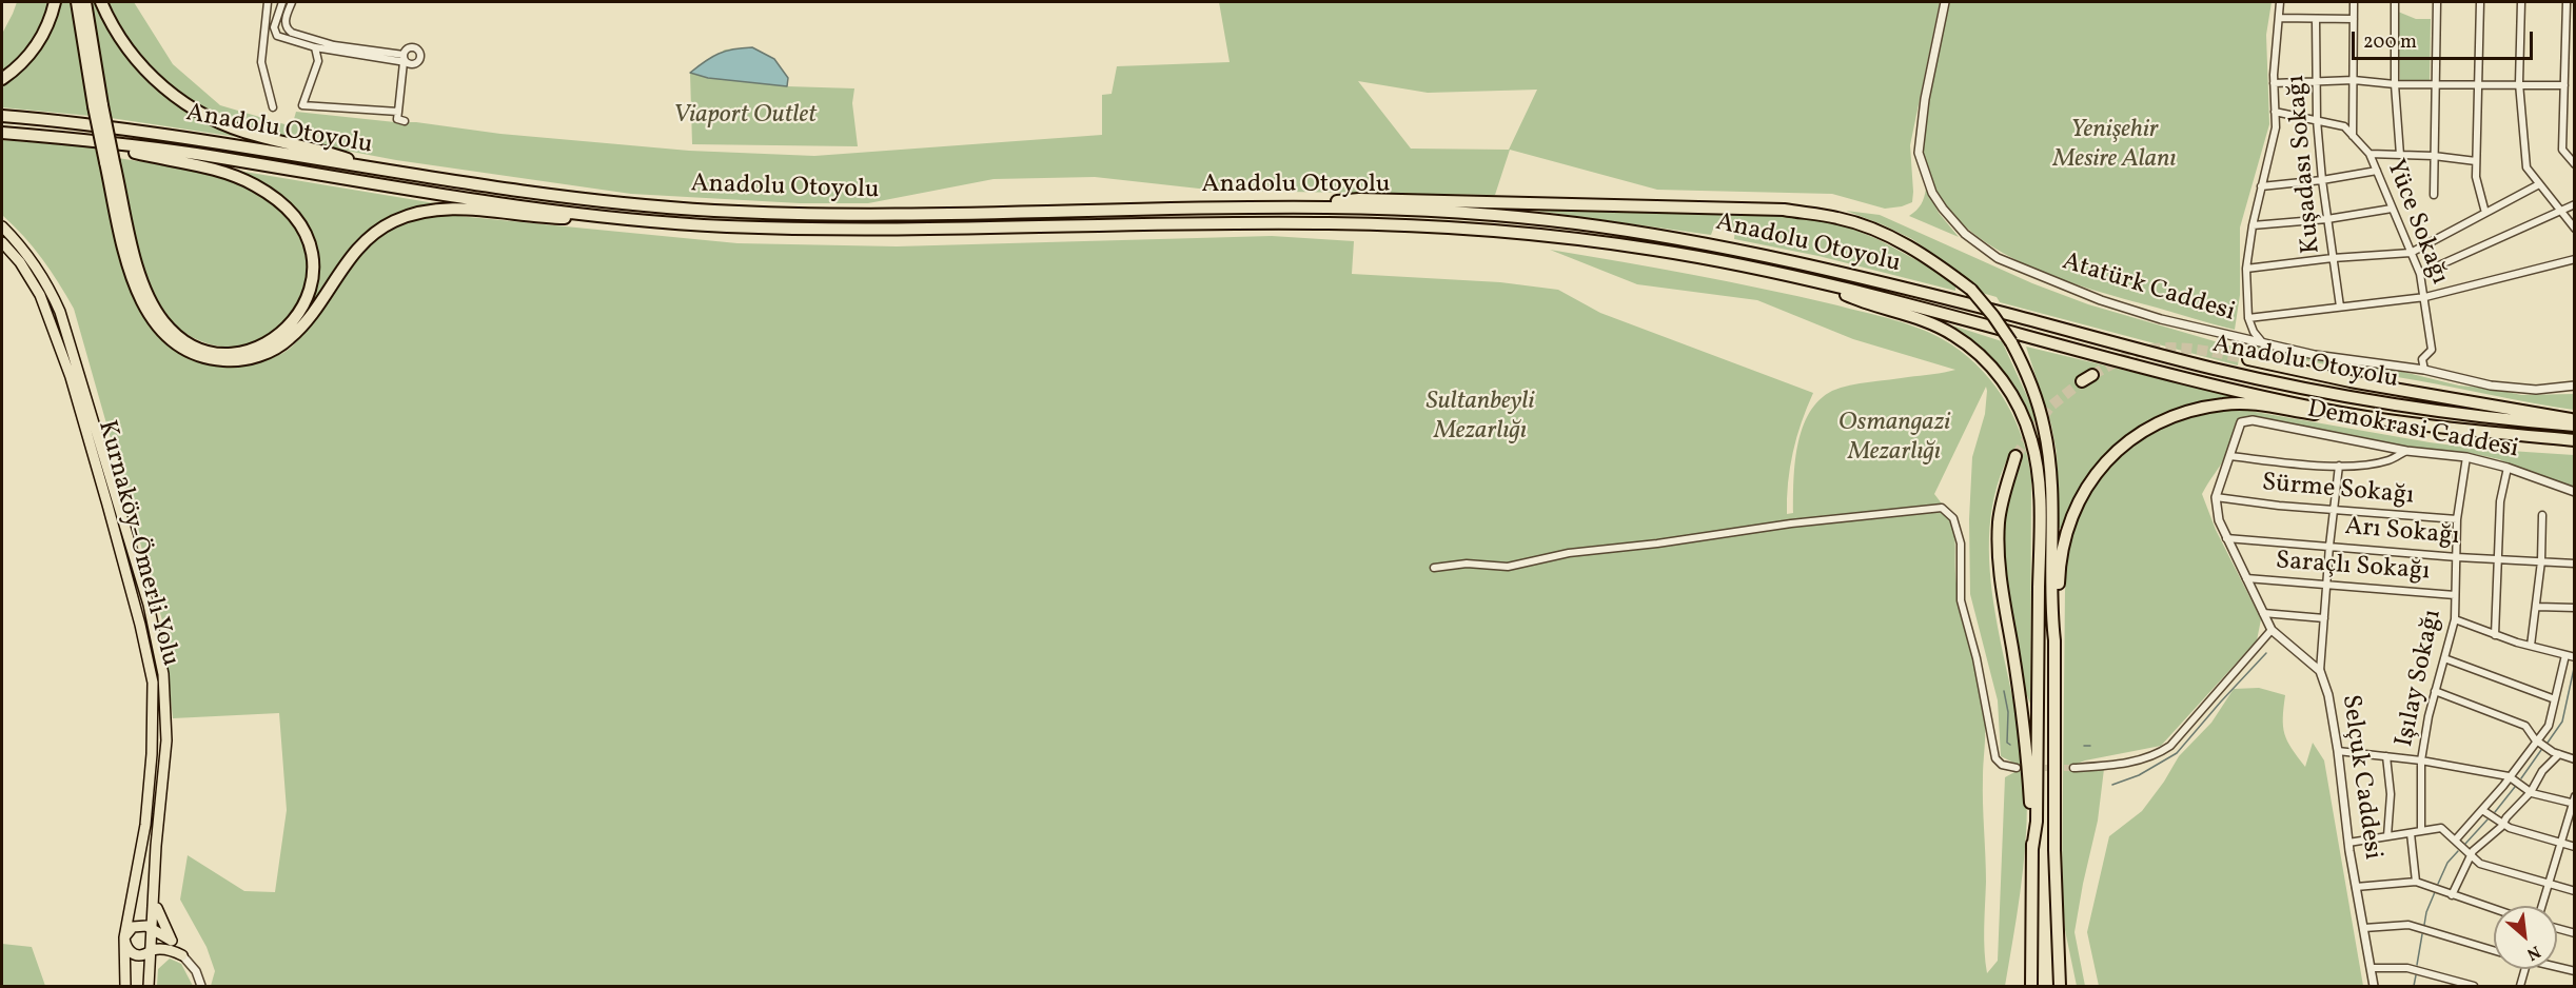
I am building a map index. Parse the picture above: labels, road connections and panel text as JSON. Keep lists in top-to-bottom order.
{
  "streets": {
    "highway": ["Anadolu Otoyolu", "Kurnaköy-Ömerli Yolu"],
    "street": [
      "Kuşadası Sokağı",
      "Yüce Sokağı",
      "Atatürk Caddesi",
      "Demokrasi Caddesi",
      "Sürme Sokağı",
      "Arı Sokağı",
      "Saraçlı Sokağı",
      "Işılay Sokağı",
      "Selçuk Caddesi"
    ]
  },
  "crossings": [
    ["Kuşadası Sokağı", "Yüce Sokağı"],
    ["Yüce Sokağı", "Atatürk Caddesi"],
    ["Demokrasi Caddesi", "Işılay Sokağı"],
    ["Sürme Sokağı", "Işılay Sokağı"],
    ["Sürme Sokağı", "Selçuk Caddesi"],
    ["Arı Sokağı", "Işılay Sokağı"],
    ["Arı Sokağı", "Selçuk Caddesi"],
    ["Saraçlı Sokağı", "Işılay Sokağı"],
    ["Saraçlı Sokağı", "Selçuk Caddesi"]
  ],
  "parks": [
    "Viaport Outlet",
    "Yenişehir Mesire Alanı",
    "Sultanbeyli Mezarlığı",
    "Osmangazi Mezarlığı"
  ],
  "scale_bar": "200 m",
  "north": "bottom right"
}
